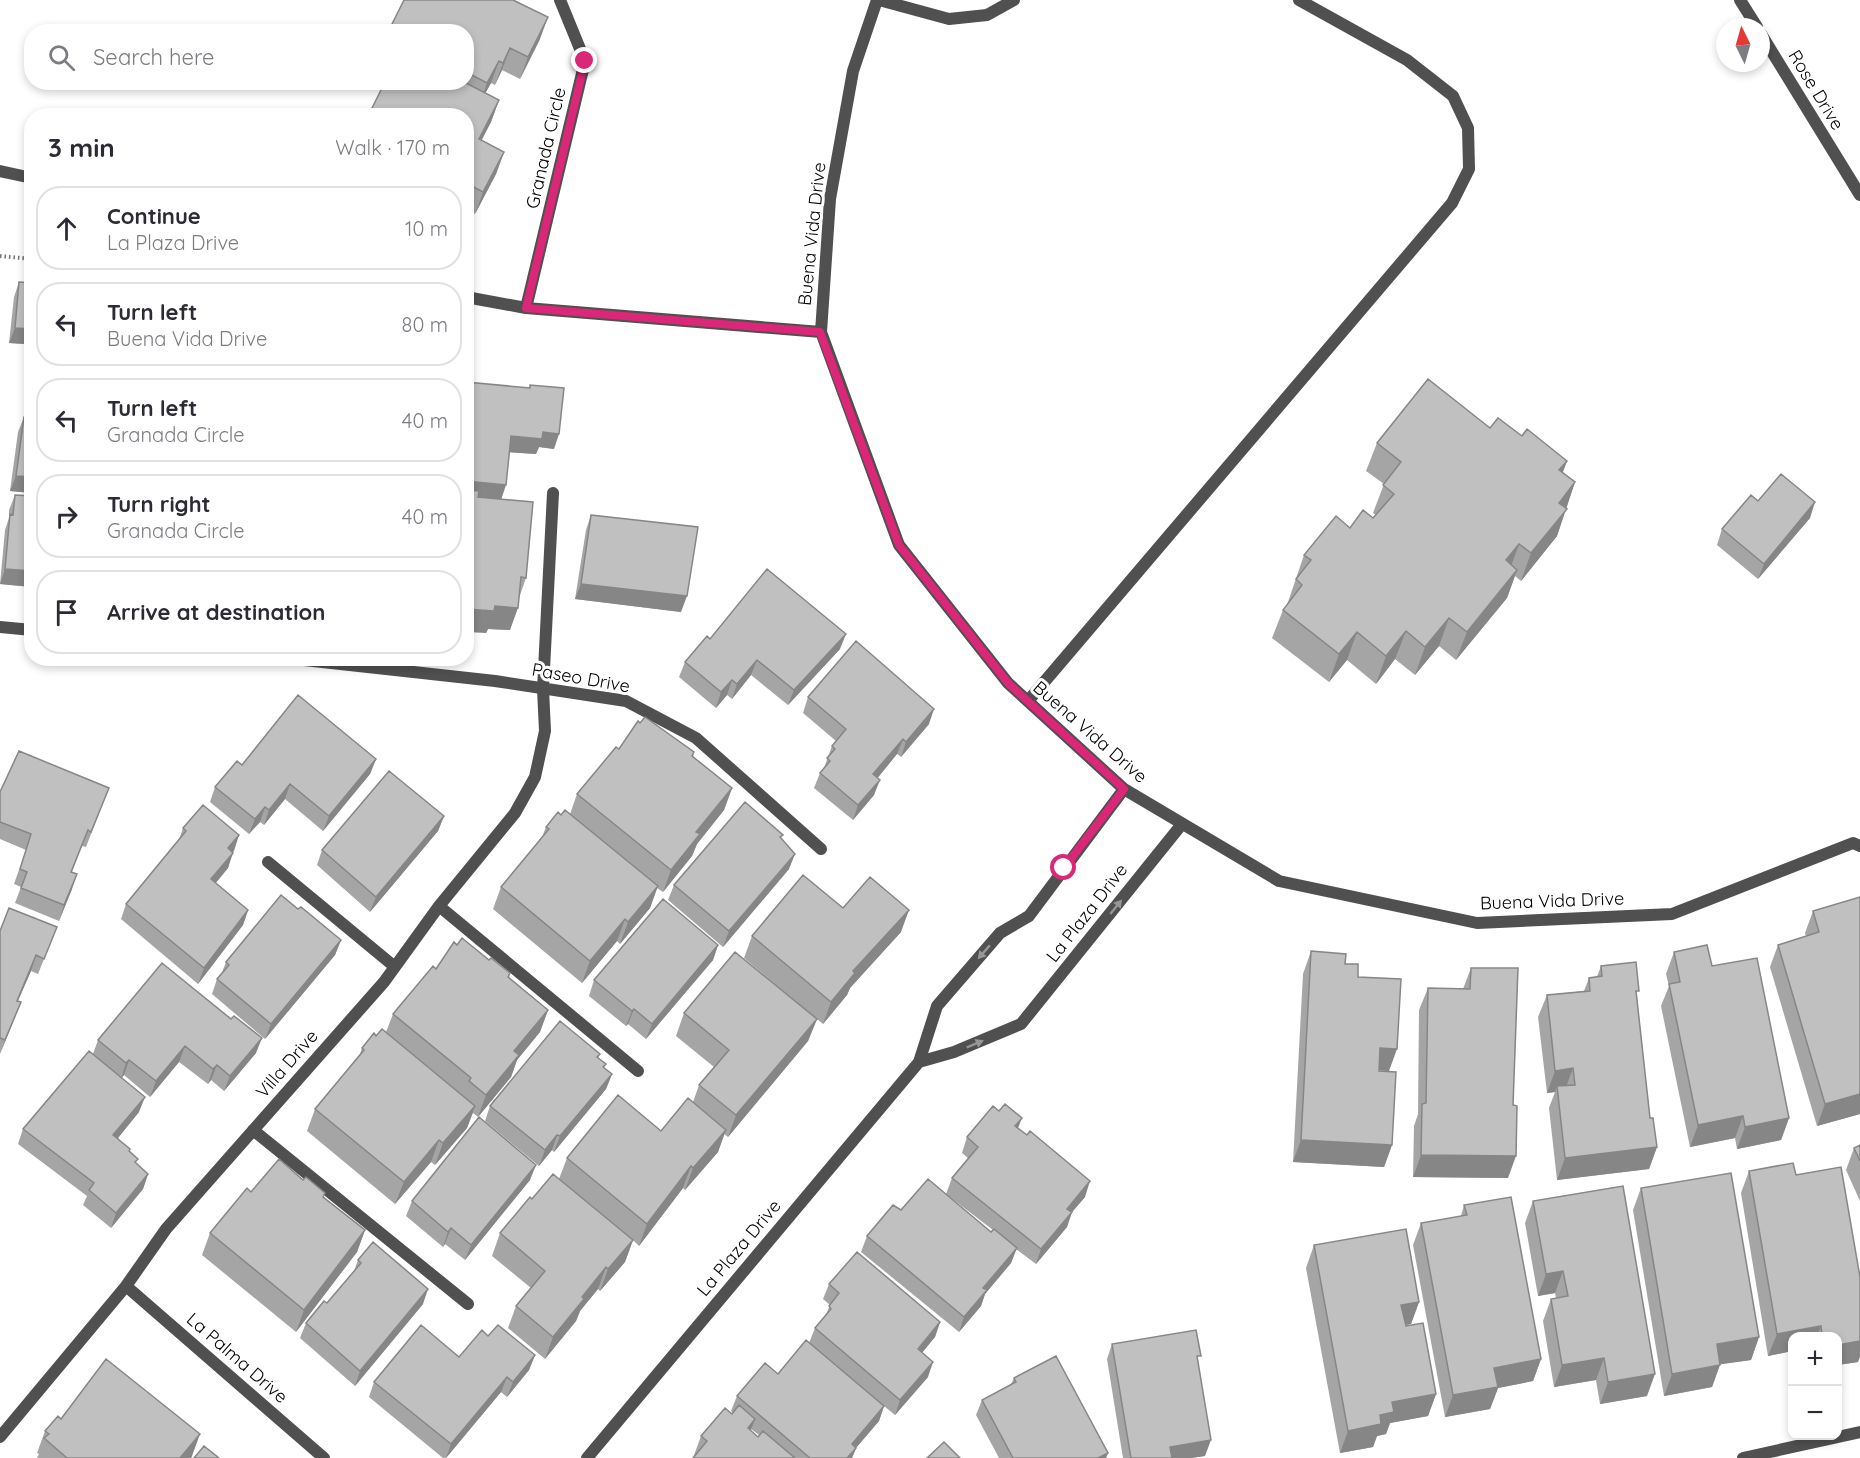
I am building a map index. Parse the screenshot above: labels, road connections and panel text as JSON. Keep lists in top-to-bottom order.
{
  "streets": {
    "street": [
      "Rose Drive",
      "Granada Circle",
      "Buena Vida Drive",
      "Paseo Drive",
      "La Plaza Drive",
      "Villa Drive",
      "La Palma Drive"
    ]
  },
  "crossings": [
    ["Buena Vida Drive", "La Plaza Drive"],
    ["Paseo Drive", "Villa Drive"],
    ["Villa Drive", "La Palma Drive"]
  ],
  "north": "top",
  "page": {
    "search": "Search here",
    "heading": ["3 min", "Walk · 170 m"],
    "list": [
      ["Continue", "La Plaza Drive", "10 m"],
      ["Turn left", "Buena Vida Drive", "80 m"],
      ["Turn left", "Granada Circle", "40 m"],
      ["Turn right", "Granada Circle", "40 m"],
      "Arrive at destination"
    ],
    "map_buttons": ["+", "−"]
  }
}
